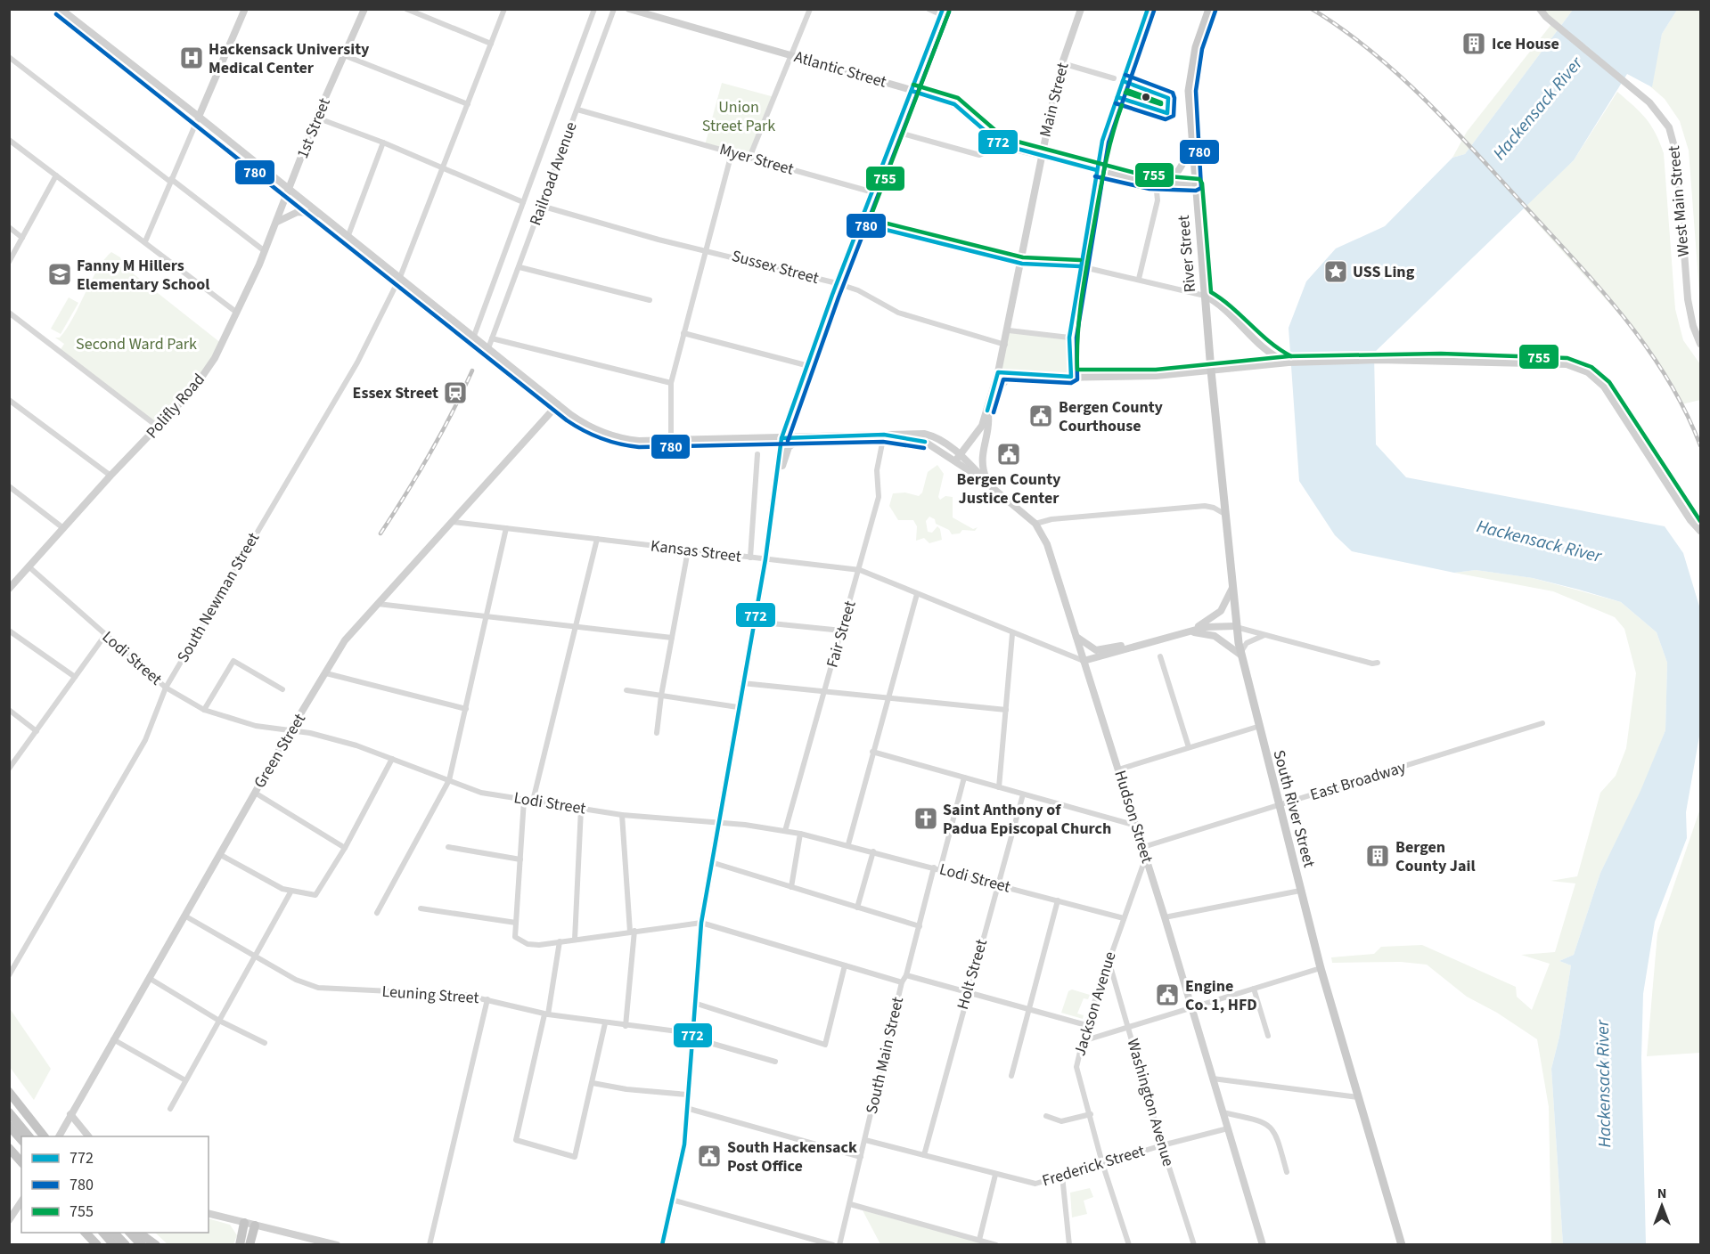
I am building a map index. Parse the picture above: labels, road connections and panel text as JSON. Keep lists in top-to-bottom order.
{
  "streets": {
    "main road": [
      "Atlantic Street",
      "Main Street",
      "1st Street",
      "West Main Street",
      "River Street",
      "Polifly Road",
      "Green Street",
      "South River Street",
      "Hudson Street"
    ],
    "street": [
      "Myer Street",
      "Railroad Avenue",
      "Sussex Street",
      "Kansas Street",
      "South Newman Street",
      "Fair Street",
      "Lodi Street",
      "East Broadway",
      "Holt Street",
      "Leuning Street",
      "Jackson Avenue",
      "South Main Street",
      "Washington Avenue",
      "Frederick Street"
    ]
  },
  "crossings": [
    ["Atlantic Street", "Main Street"],
    ["Atlantic Street", "River Street"],
    ["Main Street", "Sussex Street"],
    ["Main Street", "Hudson Street"],
    ["1st Street", "Polifly Road"],
    ["Myer Street", "Railroad Avenue"],
    ["Railroad Avenue", "Sussex Street"],
    ["River Street", "South River Street"],
    ["Polifly Road", "Lodi Street"],
    ["Kansas Street", "Fair Street"],
    ["Kansas Street", "Green Street"],
    ["Kansas Street", "Hudson Street"],
    ["South Newman Street", "Lodi Street"],
    ["Fair Street", "Lodi Street"],
    ["Fair Street", "Hudson Street"],
    ["Lodi Street", "Green Street"],
    ["Lodi Street", "Holt Street"],
    ["Lodi Street", "Jackson Avenue"],
    ["Lodi Street", "South Main Street"],
    ["Green Street", "Leuning Street"],
    ["East Broadway", "South River Street"],
    ["East Broadway", "Hudson Street"],
    ["Hudson Street", "Jackson Avenue"],
    ["Hudson Street", "Frederick Street"],
    ["Holt Street", "Frederick Street"],
    ["Jackson Avenue", "Washington Avenue"],
    ["Jackson Avenue", "Frederick Street"],
    ["South Main Street", "Frederick Street"],
    ["Washington Avenue", "Frederick Street"]
  ],
  "water": ["Hackensack River"],
  "parks": ["Union Street Park", "Second Ward Park"],
  "places": {
    "building": ["Ice House", "Bergen County Jail"],
    "hospital": ["Hackensack University Medical Center"],
    "place": ["USS Ling"],
    "school or university": ["Fanny M Hillers Elementary School"],
    "station": ["Essex Street"],
    "public building": [
      "Bergen County Courthouse",
      "Bergen County Justice Center",
      "Engine Co. 1, HFD",
      "South Hackensack Post Office"
    ],
    "church": ["Saint Anthony of Padua Episcopal Church"]
  },
  "lines": ["transit line 772", "transit line 780", "transit line 755"],
  "legend": ["772", "780", "755"],
  "north": "top"
}
